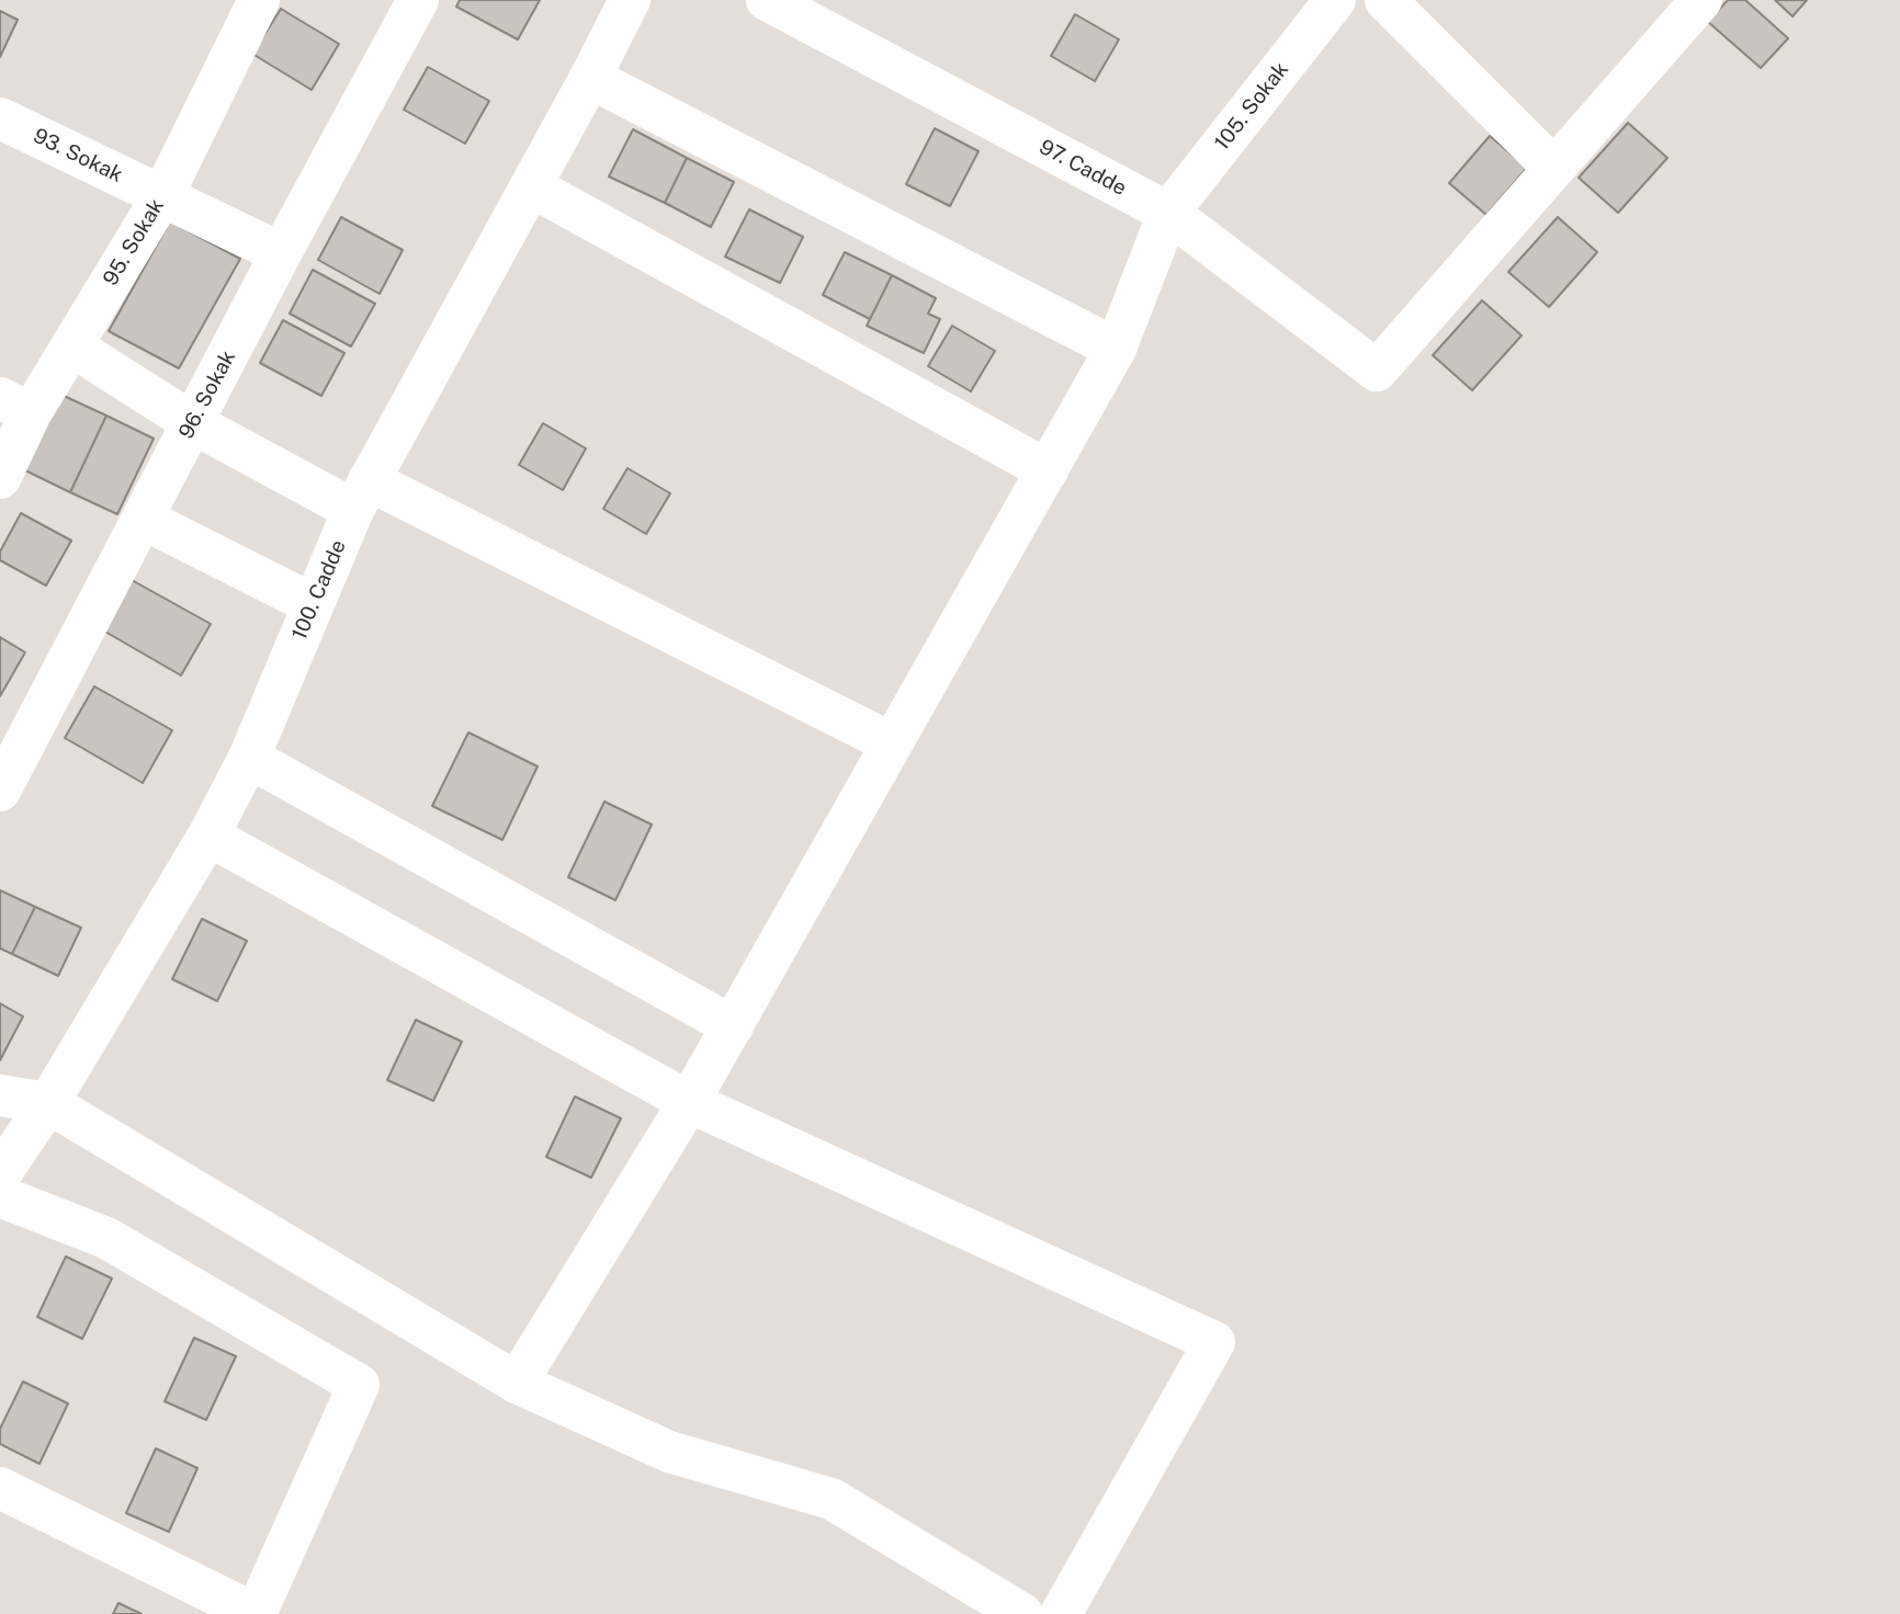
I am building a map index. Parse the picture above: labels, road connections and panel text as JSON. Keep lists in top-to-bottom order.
{
  "streets": {
    "street": [
      "105. Sokak",
      "93. Sokak",
      "97. Cadde",
      "95. Sokak",
      "96. Sokak",
      "100. Cadde"
    ]
  },
  "crossings": [
    ["105. Sokak", "97. Cadde"],
    ["93. Sokak", "95. Sokak"],
    ["93. Sokak", "96. Sokak"]
  ]
}
